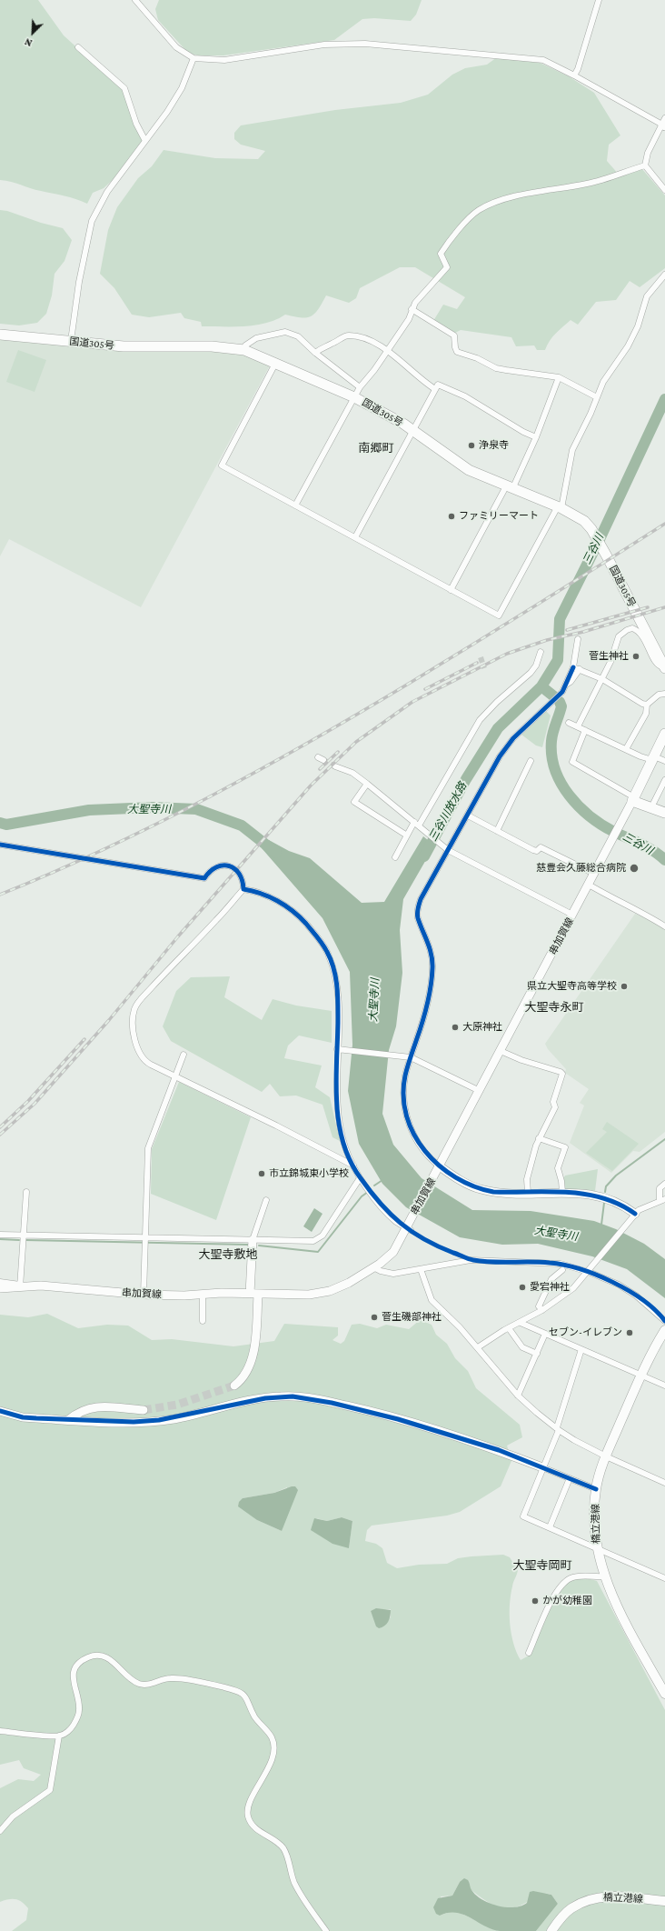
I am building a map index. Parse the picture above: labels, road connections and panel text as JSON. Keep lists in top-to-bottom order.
{
  "streets": {
    "highway": ["国道305号"],
    "main road": ["橋立港線"],
    "street": ["串加賀線"]
  },
  "districts": [
    "南郷町",
    "大聖寺永町",
    "大聖寺敷地",
    "大聖寺岡町"
  ],
  "water": ["三谷川", "大聖寺川", "三谷川放水路"],
  "places": [
    "浄泉寺",
    "ファミリーマート",
    "菅生神社",
    "慈豊会久藤総合病院",
    "県立大聖寺高等学校",
    "大原神社",
    "市立錦城東小学校",
    "愛宕神社",
    "菅生磯部神社",
    "セブン-イレブン",
    "かが幼稚園"
  ],
  "north": "bottom left"
}
